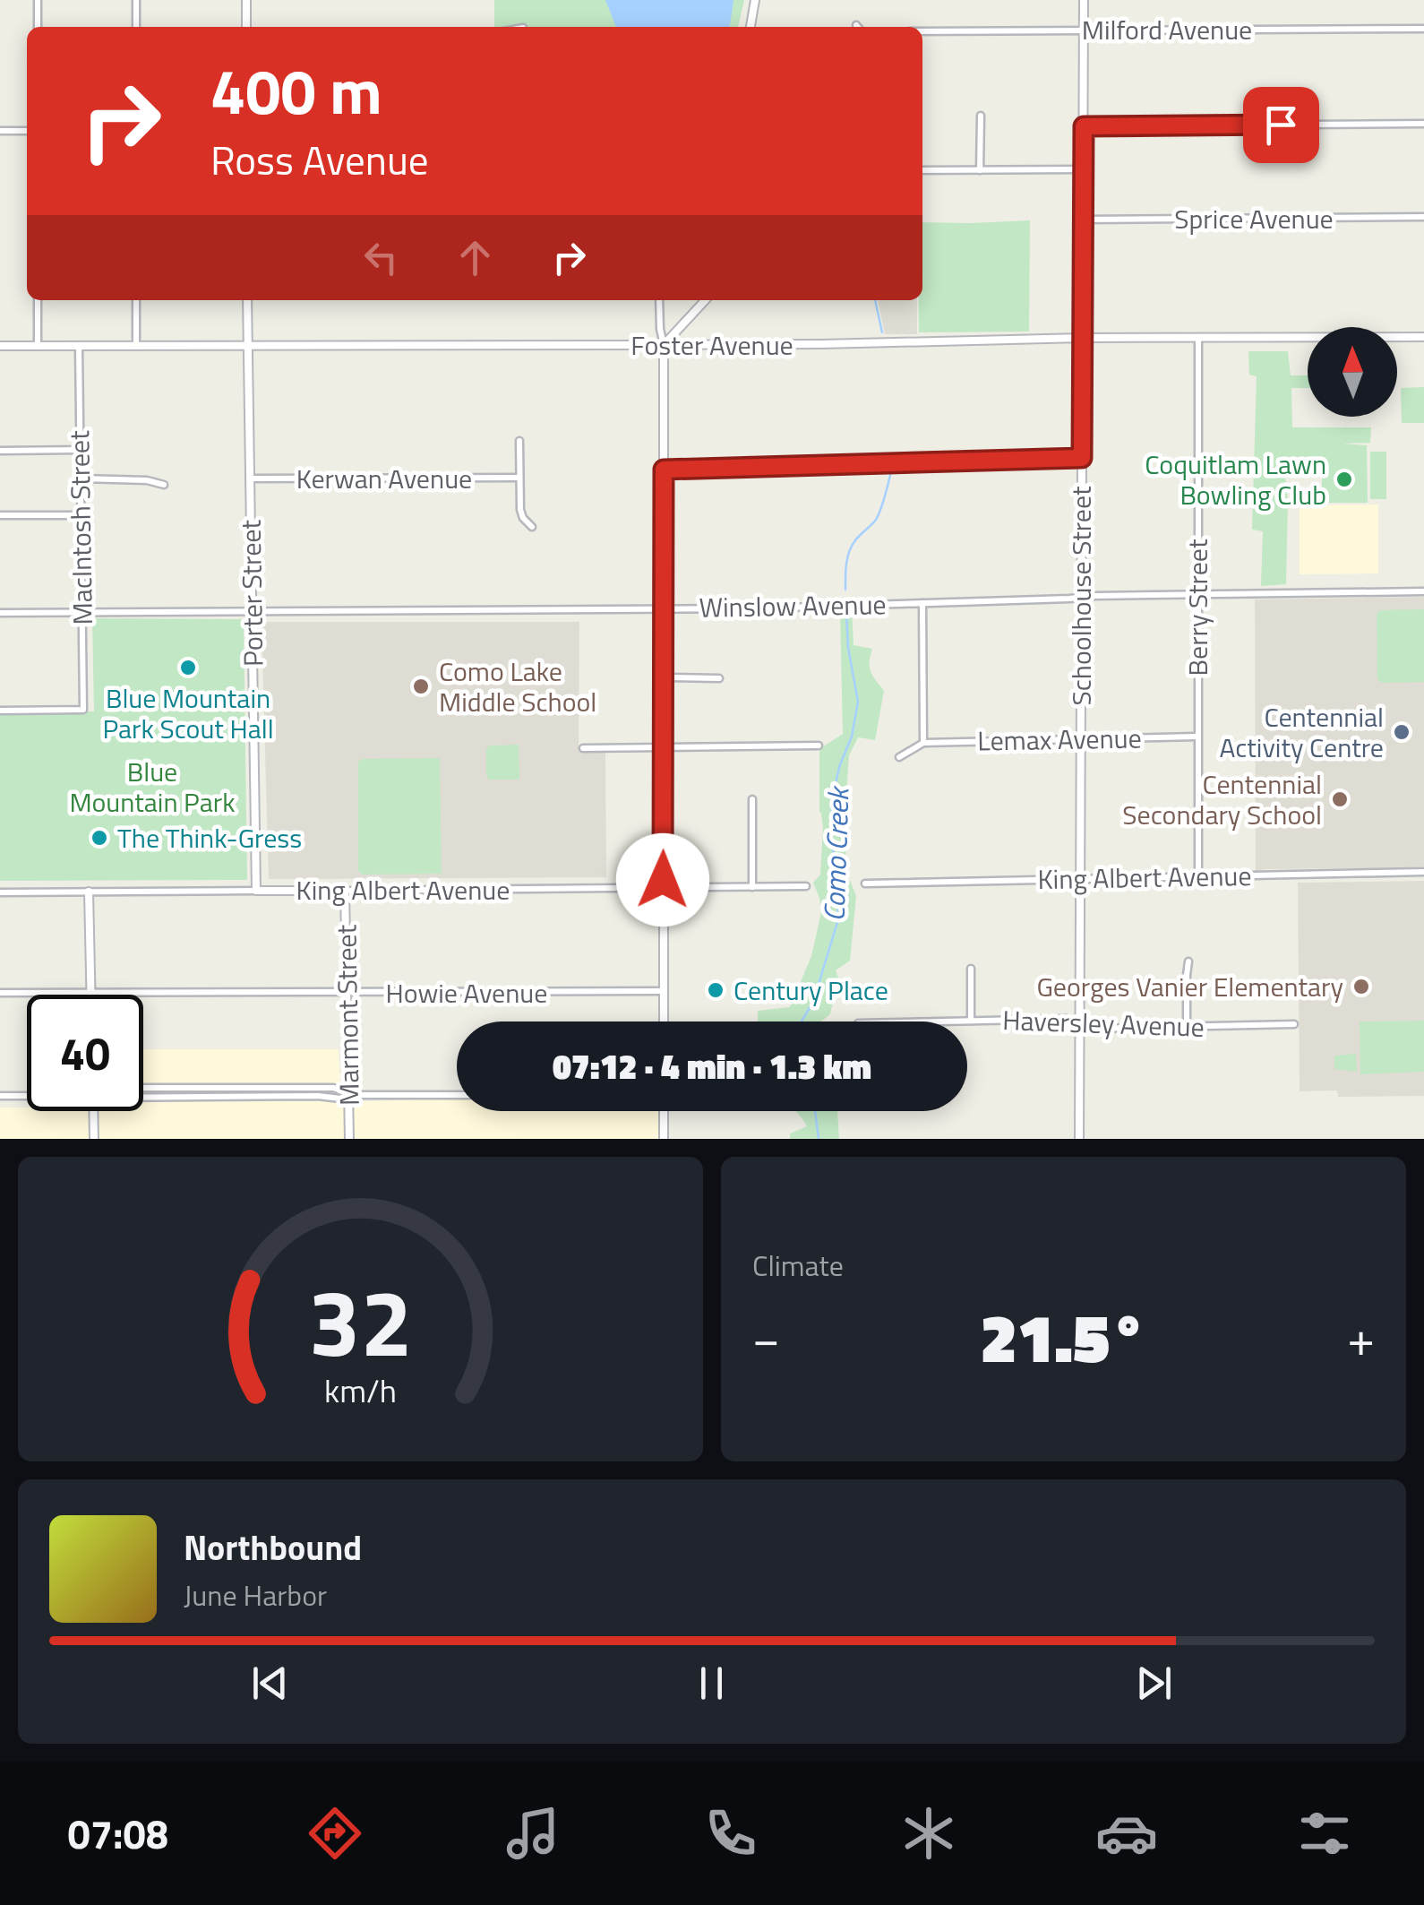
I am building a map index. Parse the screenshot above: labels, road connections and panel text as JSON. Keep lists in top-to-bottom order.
{
  "streets": {
    "street": [
      "Milford Avenue",
      "Sprice Avenue",
      "Foster Avenue",
      "Kerwan Avenue",
      "MacIntosh Street",
      "Porter Street",
      "Schoolhouse Street",
      "Winslow Avenue",
      "Berry Street",
      "Lemax Avenue",
      "King Albert Avenue",
      "Howie Avenue",
      "Marmont Street",
      "Haversley Avenue"
    ]
  },
  "crossings": [
    ["Milford Avenue", "Schoolhouse Street"],
    ["Sprice Avenue", "Schoolhouse Street"],
    ["Foster Avenue", "MacIntosh Street"],
    ["Foster Avenue", "Porter Street"],
    ["Foster Avenue", "Schoolhouse Street"],
    ["Foster Avenue", "Berry Street"],
    ["Kerwan Avenue", "Porter Street"],
    ["MacIntosh Street", "Winslow Avenue"],
    ["Porter Street", "Winslow Avenue"],
    ["Porter Street", "King Albert Avenue"],
    ["Schoolhouse Street", "Winslow Avenue"],
    ["Schoolhouse Street", "Lemax Avenue"],
    ["Schoolhouse Street", "King Albert Avenue"],
    ["Schoolhouse Street", "Haversley Avenue"],
    ["Winslow Avenue", "Berry Street"],
    ["Berry Street", "Lemax Avenue"],
    ["Berry Street", "King Albert Avenue"],
    ["King Albert Avenue", "Marmont Street"],
    ["Howie Avenue", "Marmont Street"]
  ],
  "water": ["Como Creek"],
  "parks": ["Blue Mountain Park"],
  "places": [
    "Coquitlam Lawn Bowling Club",
    "Blue Mountain Park Scout Hall",
    "Como Lake Middle School",
    "Centennial Activity Centre",
    "Centennial Secondary School",
    "The Think-Gress",
    "Georges Vanier Elementary",
    "Century Place"
  ],
  "north": "top",
  "page": {
    "turn": ["400 m", "Ross Avenue"],
    "limit": "40",
    "trip": "07:12 · 4 min · 1.3 km",
    "tile": "Climate",
    "heat": ["−", "21.5°", "+"],
    "song": ["Northbound", "June Harbor"],
    "tabs": "07:08",
    "gauge": ["32", "km/h"]
  }
}
